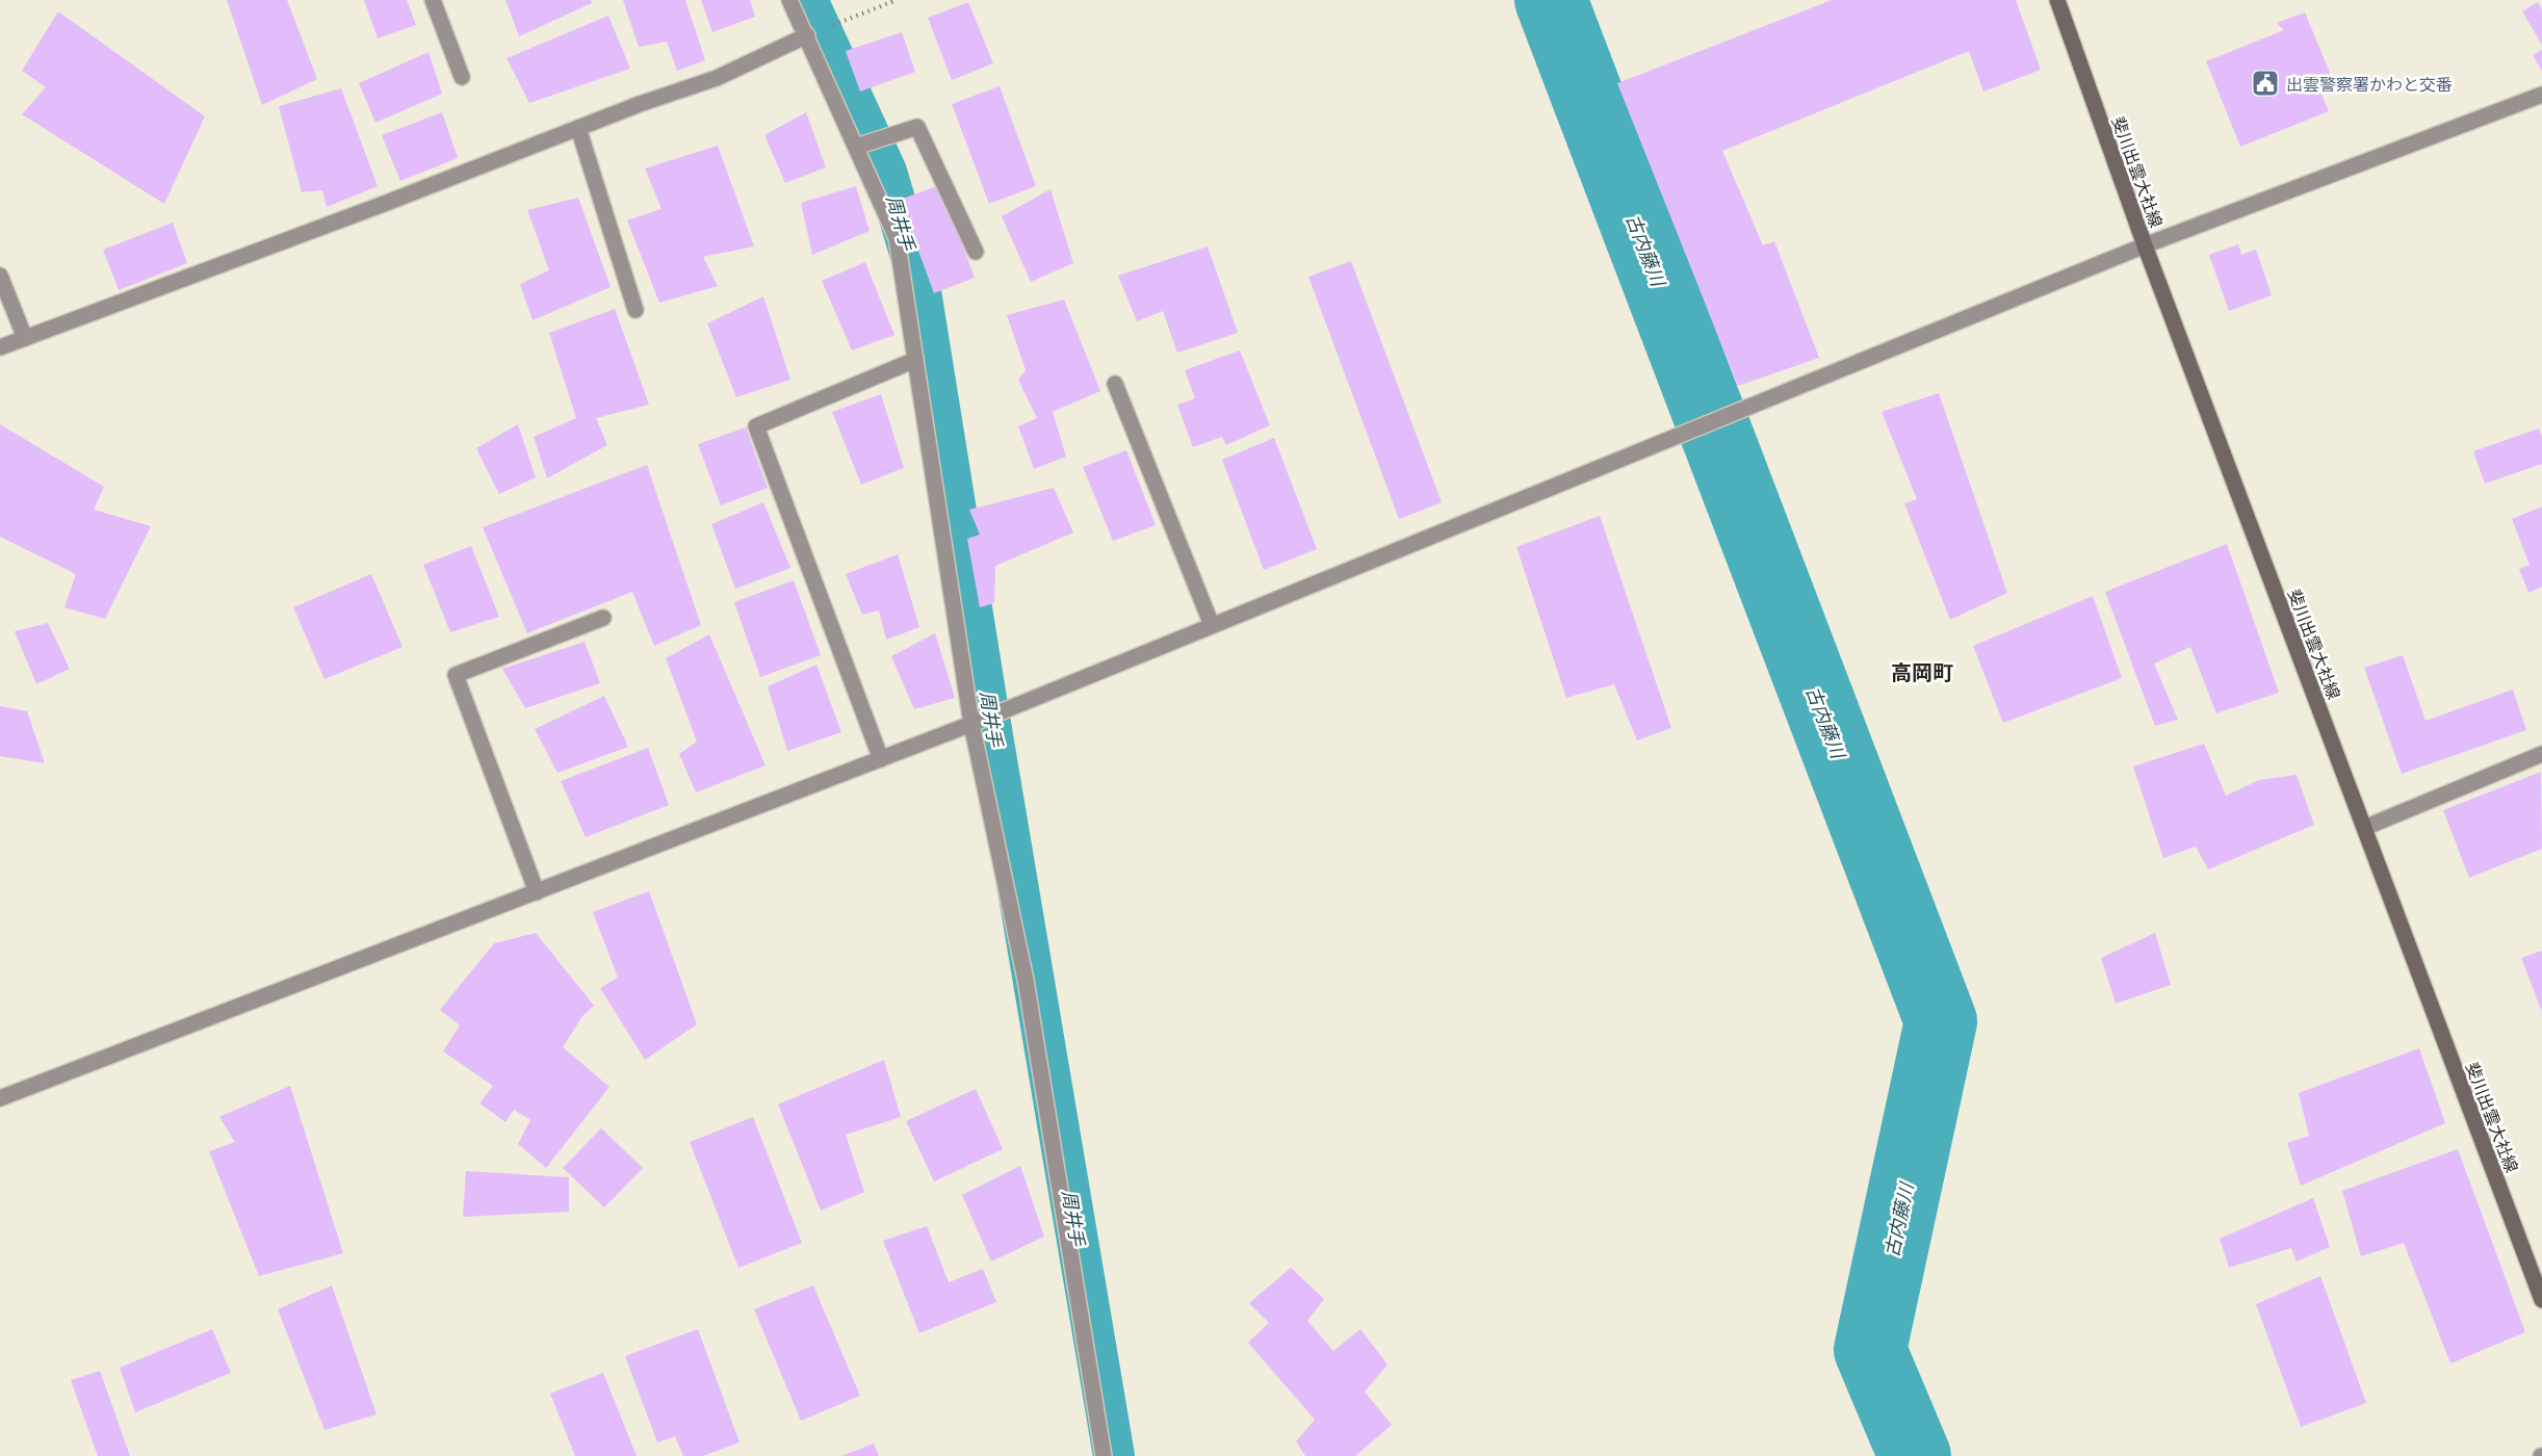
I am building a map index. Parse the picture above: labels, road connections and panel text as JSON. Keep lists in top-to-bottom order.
{
  "streets": {
    "main road": ["斐川出雲大社線"]
  },
  "districts": ["高岡町"],
  "water": ["周井手", "古内藤川"],
  "places": {
    "public building": ["出雲警察署かわと交番"]
  }
}
